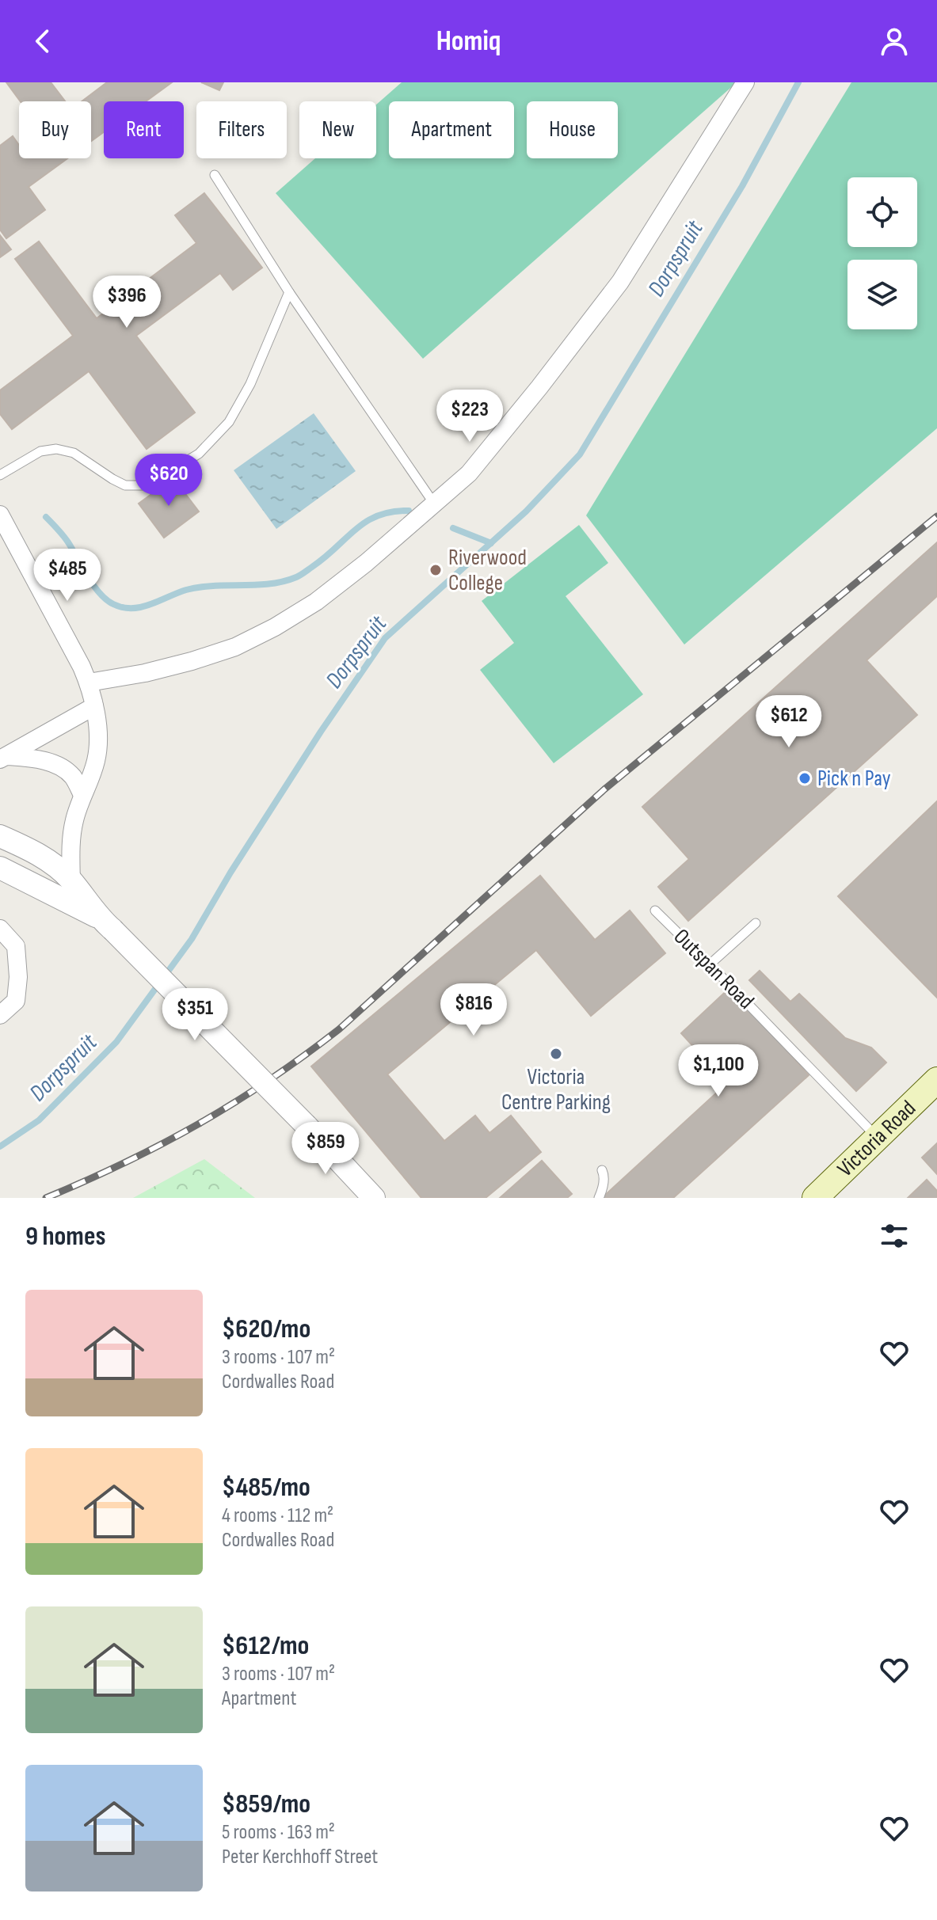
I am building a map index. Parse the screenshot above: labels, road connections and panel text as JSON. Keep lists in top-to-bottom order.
{
  "streets": {
    "main road": ["Victoria Road"],
    "lane": ["Outspan Road"]
  },
  "crossings": [
    ["Outspan Road", "Victoria Road"]
  ],
  "water": ["Dorpspruit"],
  "places": ["Riverwood College", "Pick n Pay", "Victoria Centre Parking"],
  "page": {
    "header": "Homiq",
    "chip": [
      "Buy",
      "Rent",
      "Filters",
      "New",
      "Apartment",
      "House"
    ],
    "price": [
      "$396",
      "$223",
      "$620",
      "$485",
      "$612",
      "$816",
      "$351",
      "$1,100",
      "$859"
    ],
    "heading": "9 homes",
    "list": [
      {
        "name": "$620/mo",
        "note": "3 rooms · 107 m² · Cordwalles Road"
      },
      {
        "name": "$485/mo",
        "note": "4 rooms · 112 m² · Cordwalles Road"
      },
      {
        "name": "$612/mo",
        "note": "3 rooms · 107 m² · Apartment"
      },
      {
        "name": "$859/mo",
        "note": "5 rooms · 163 m² · Peter Kerchhoff Street"
      }
    ]
  }
}
